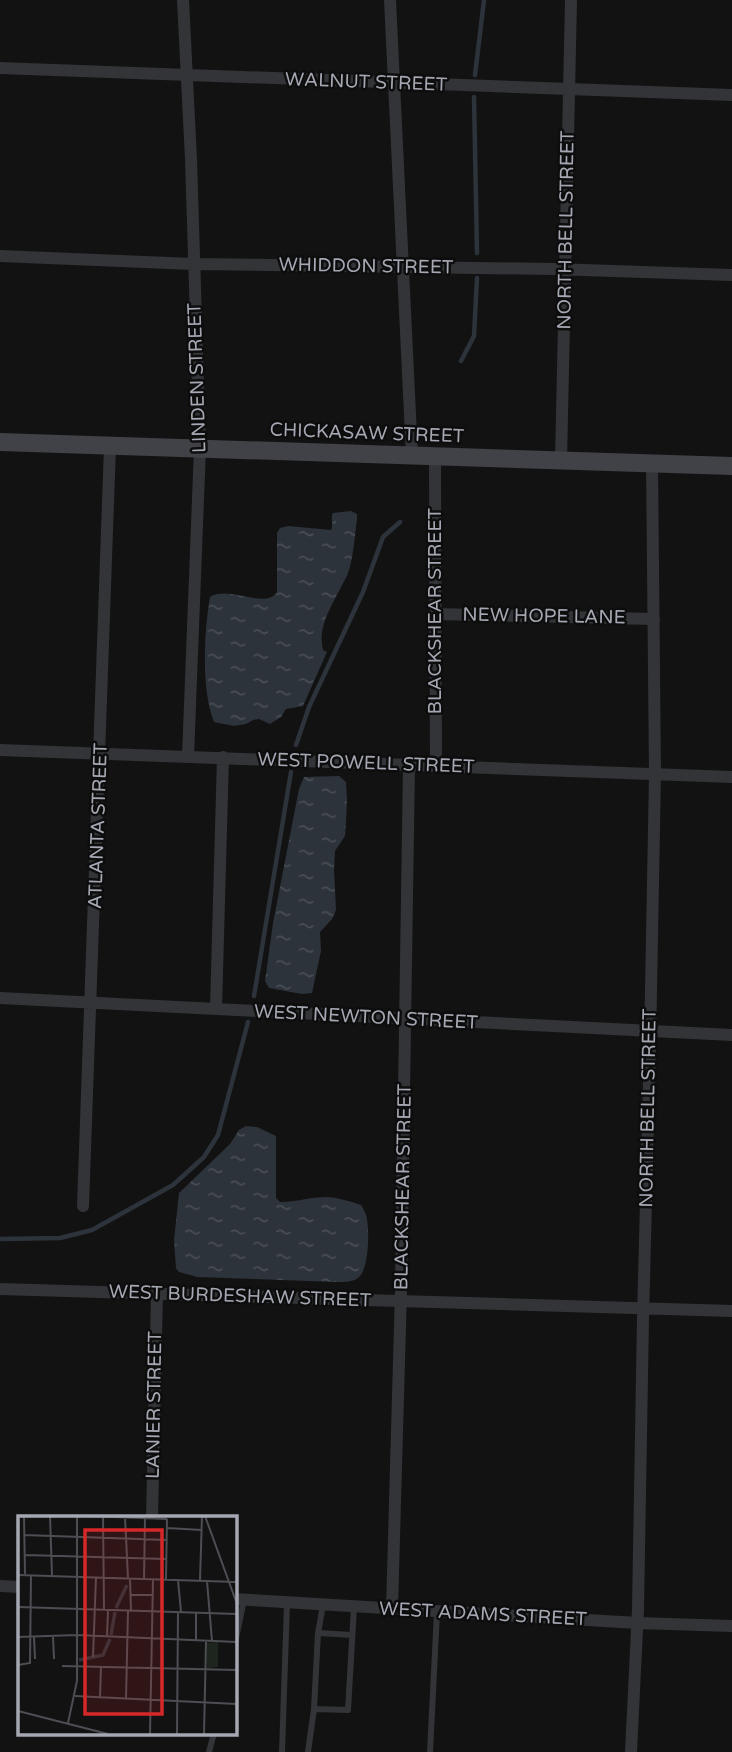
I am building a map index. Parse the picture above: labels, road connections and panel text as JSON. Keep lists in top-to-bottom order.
{
  "streets": {
    "street": [
      "WALNUT STREET",
      "NORTH BELL STREET",
      "WHIDDON STREET",
      "LINDEN STREET",
      "CHICKASAW STREET",
      "BLACKSHEAR STREET",
      "NEW HOPE LANE",
      "WEST POWELL STREET",
      "ATLANTA STREET",
      "WEST NEWTON STREET",
      "WEST BURDESHAW STREET",
      "LANIER STREET",
      "WEST ADAMS STREET"
    ]
  },
  "crossings": [
    ["WALNUT STREET", "NORTH BELL STREET"],
    ["WALNUT STREET", "LINDEN STREET"],
    ["NORTH BELL STREET", "WHIDDON STREET"],
    ["NORTH BELL STREET", "CHICKASAW STREET"],
    ["NORTH BELL STREET", "NEW HOPE LANE"],
    ["NORTH BELL STREET", "WEST POWELL STREET"],
    ["NORTH BELL STREET", "WEST NEWTON STREET"],
    ["NORTH BELL STREET", "WEST BURDESHAW STREET"],
    ["NORTH BELL STREET", "WEST ADAMS STREET"],
    ["WHIDDON STREET", "LINDEN STREET"],
    ["LINDEN STREET", "CHICKASAW STREET"],
    ["LINDEN STREET", "WEST POWELL STREET"],
    ["CHICKASAW STREET", "BLACKSHEAR STREET"],
    ["CHICKASAW STREET", "ATLANTA STREET"],
    ["BLACKSHEAR STREET", "NEW HOPE LANE"],
    ["BLACKSHEAR STREET", "WEST POWELL STREET"],
    ["BLACKSHEAR STREET", "WEST NEWTON STREET"],
    ["BLACKSHEAR STREET", "WEST BURDESHAW STREET"],
    ["BLACKSHEAR STREET", "WEST ADAMS STREET"],
    ["WEST POWELL STREET", "ATLANTA STREET"],
    ["ATLANTA STREET", "WEST NEWTON STREET"],
    ["WEST BURDESHAW STREET", "LANIER STREET"]
  ]
}
